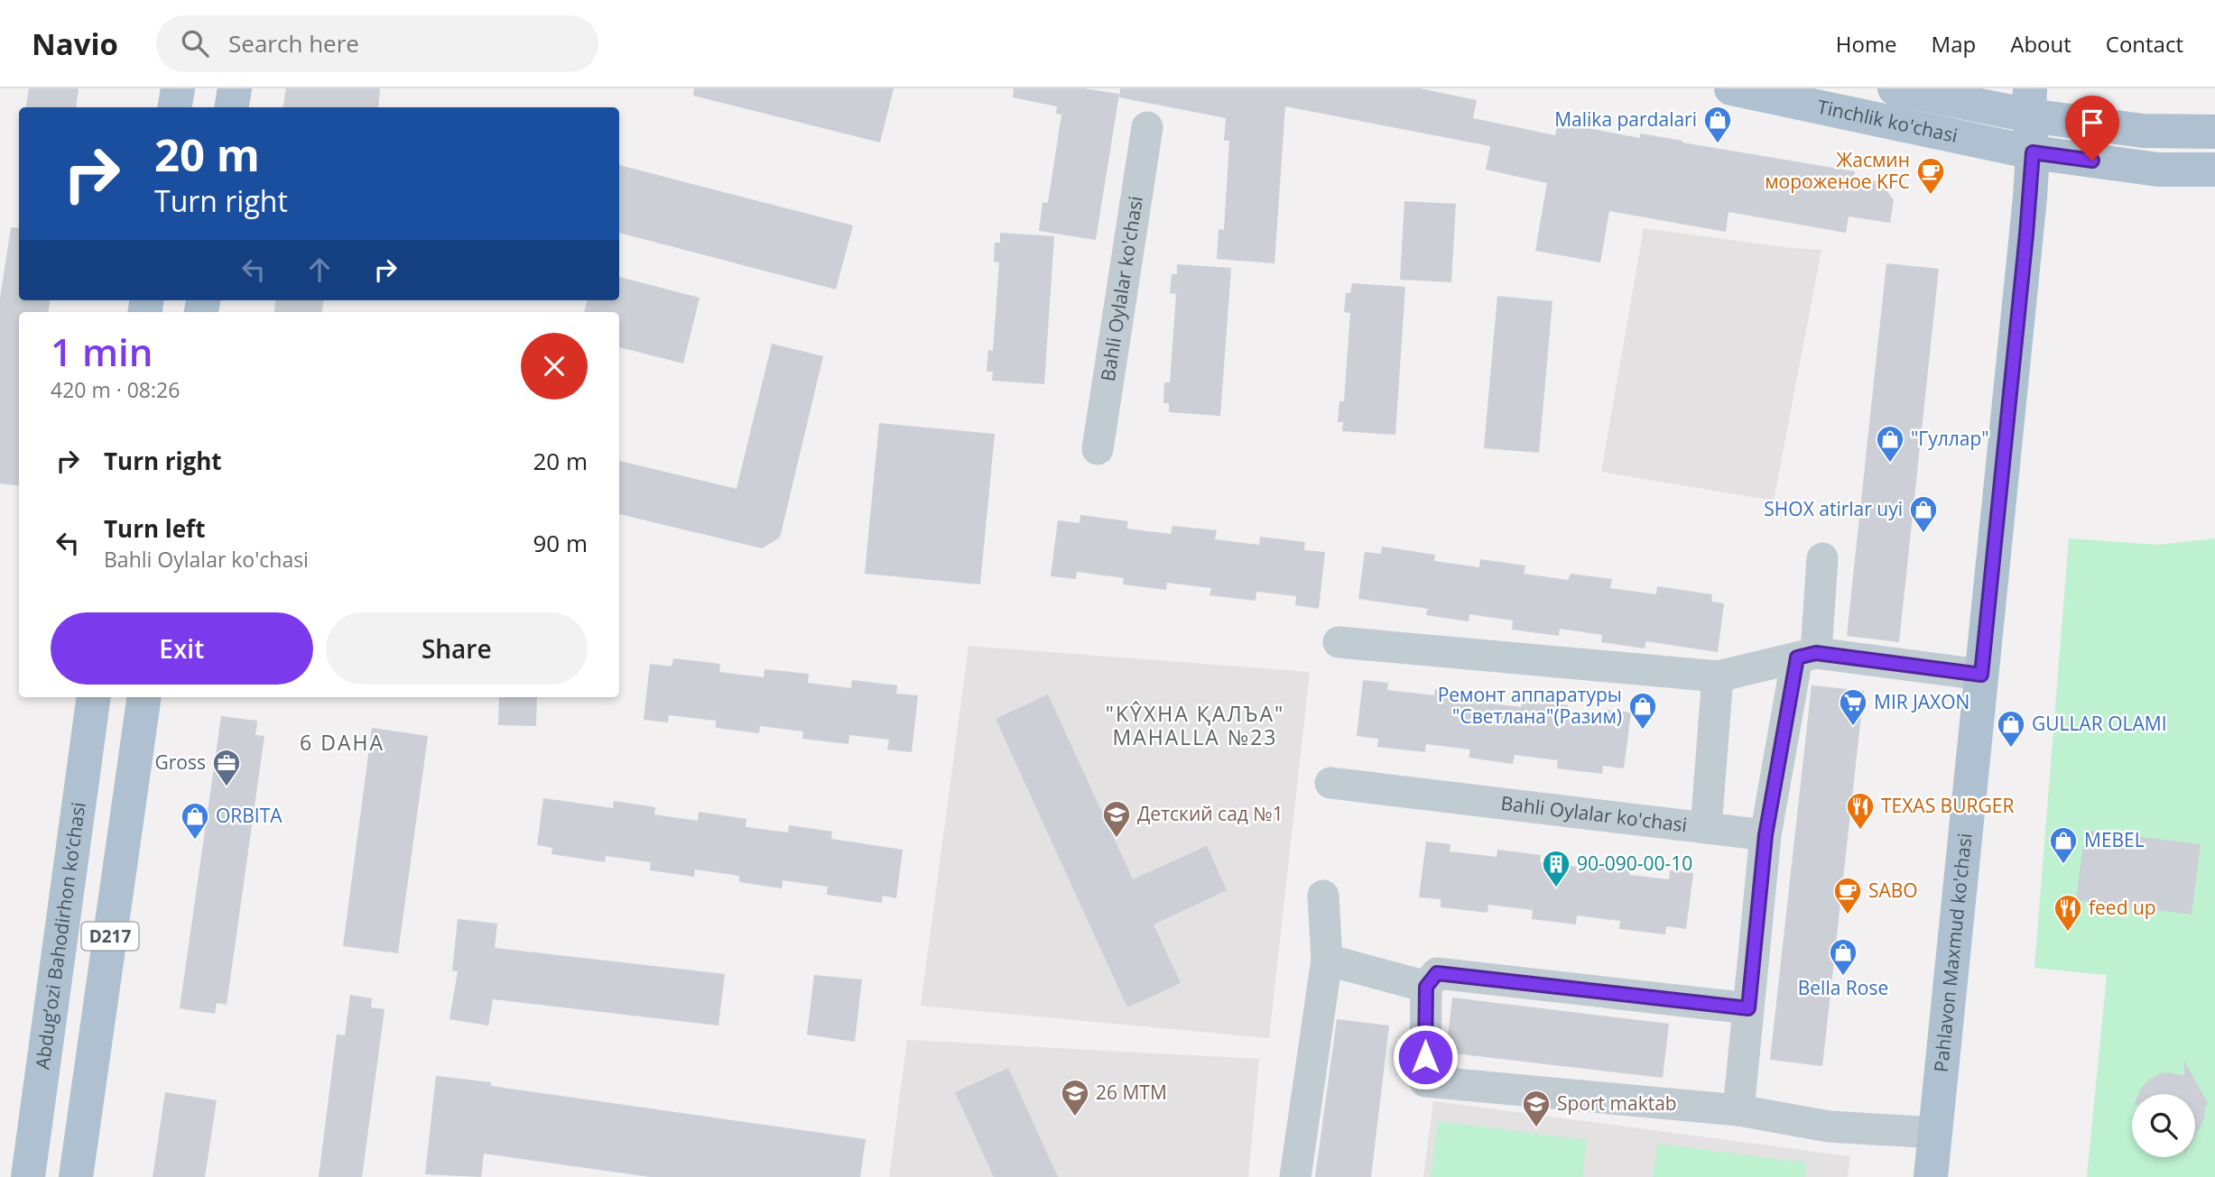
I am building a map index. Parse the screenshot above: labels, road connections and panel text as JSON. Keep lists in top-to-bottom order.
{
  "streets": {
    "main road": [
      "Tinchlik ko'chasi",
      "Abdug’ozi Bahodirhon ko’chasi",
      "D217",
      "Pahlavon Maxmud ko'chasi"
    ],
    "street": ["Bahli Oylalar ko'chasi"]
  },
  "crossings": [
    ["Tinchlik ko'chasi", "Pahlavon Maxmud ko'chasi"]
  ],
  "districts": ["\"KŶХНА ҚАЛЪА\" MAHALLA №23", "6 DAHA"],
  "places": {
    "shop": [
      "Malika pardalari",
      "\"Гуллар\"",
      "SHOX atirlar uyi",
      "Ремонт аппаратуры \"Светлана\"(Разим)",
      "GULLAR OLAMI",
      "ORBITA",
      "MEBEL",
      "Bella Rose"
    ],
    "cafe": ["Жасмин мороженое KFC", "SABO"],
    "supermarket": ["MIR JAXON"],
    "office": ["Gross"],
    "restaurant": ["TEXAS BURGER", "feed up"],
    "school or university": ["Детский сад №1", "26 MTM", "Sport maktab"],
    "building": ["90-090-00-10"]
  },
  "page": {
    "header": "Navio",
    "search": "Search here",
    "nav": [
      "Home",
      "Map",
      "About",
      "Contact"
    ],
    "turn": ["20 m", "Turn right"],
    "heading": ["1 min", "420 m · 08:26"],
    "list": [
      {
        "name": "Turn right",
        "value": "20 m"
      },
      {
        "name": "Turn left",
        "note": "Bahli Oylalar ko'chasi",
        "value": "90 m"
      }
    ],
    "buttons": ["Exit", "Share"]
  }
}
